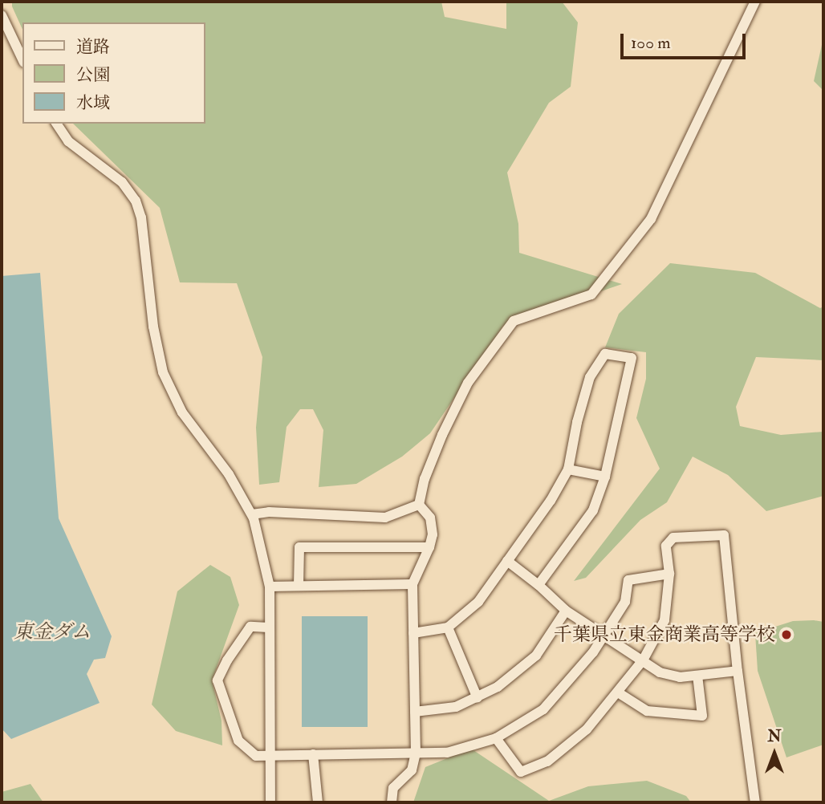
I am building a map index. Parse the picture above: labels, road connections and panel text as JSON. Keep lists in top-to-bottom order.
{
  "water": ["東金ダム"],
  "places": ["千葉県立東金商業高等学校"],
  "legend": ["道路", "公園", "水域"],
  "scale_bar": "100 m",
  "north": "top"
}
